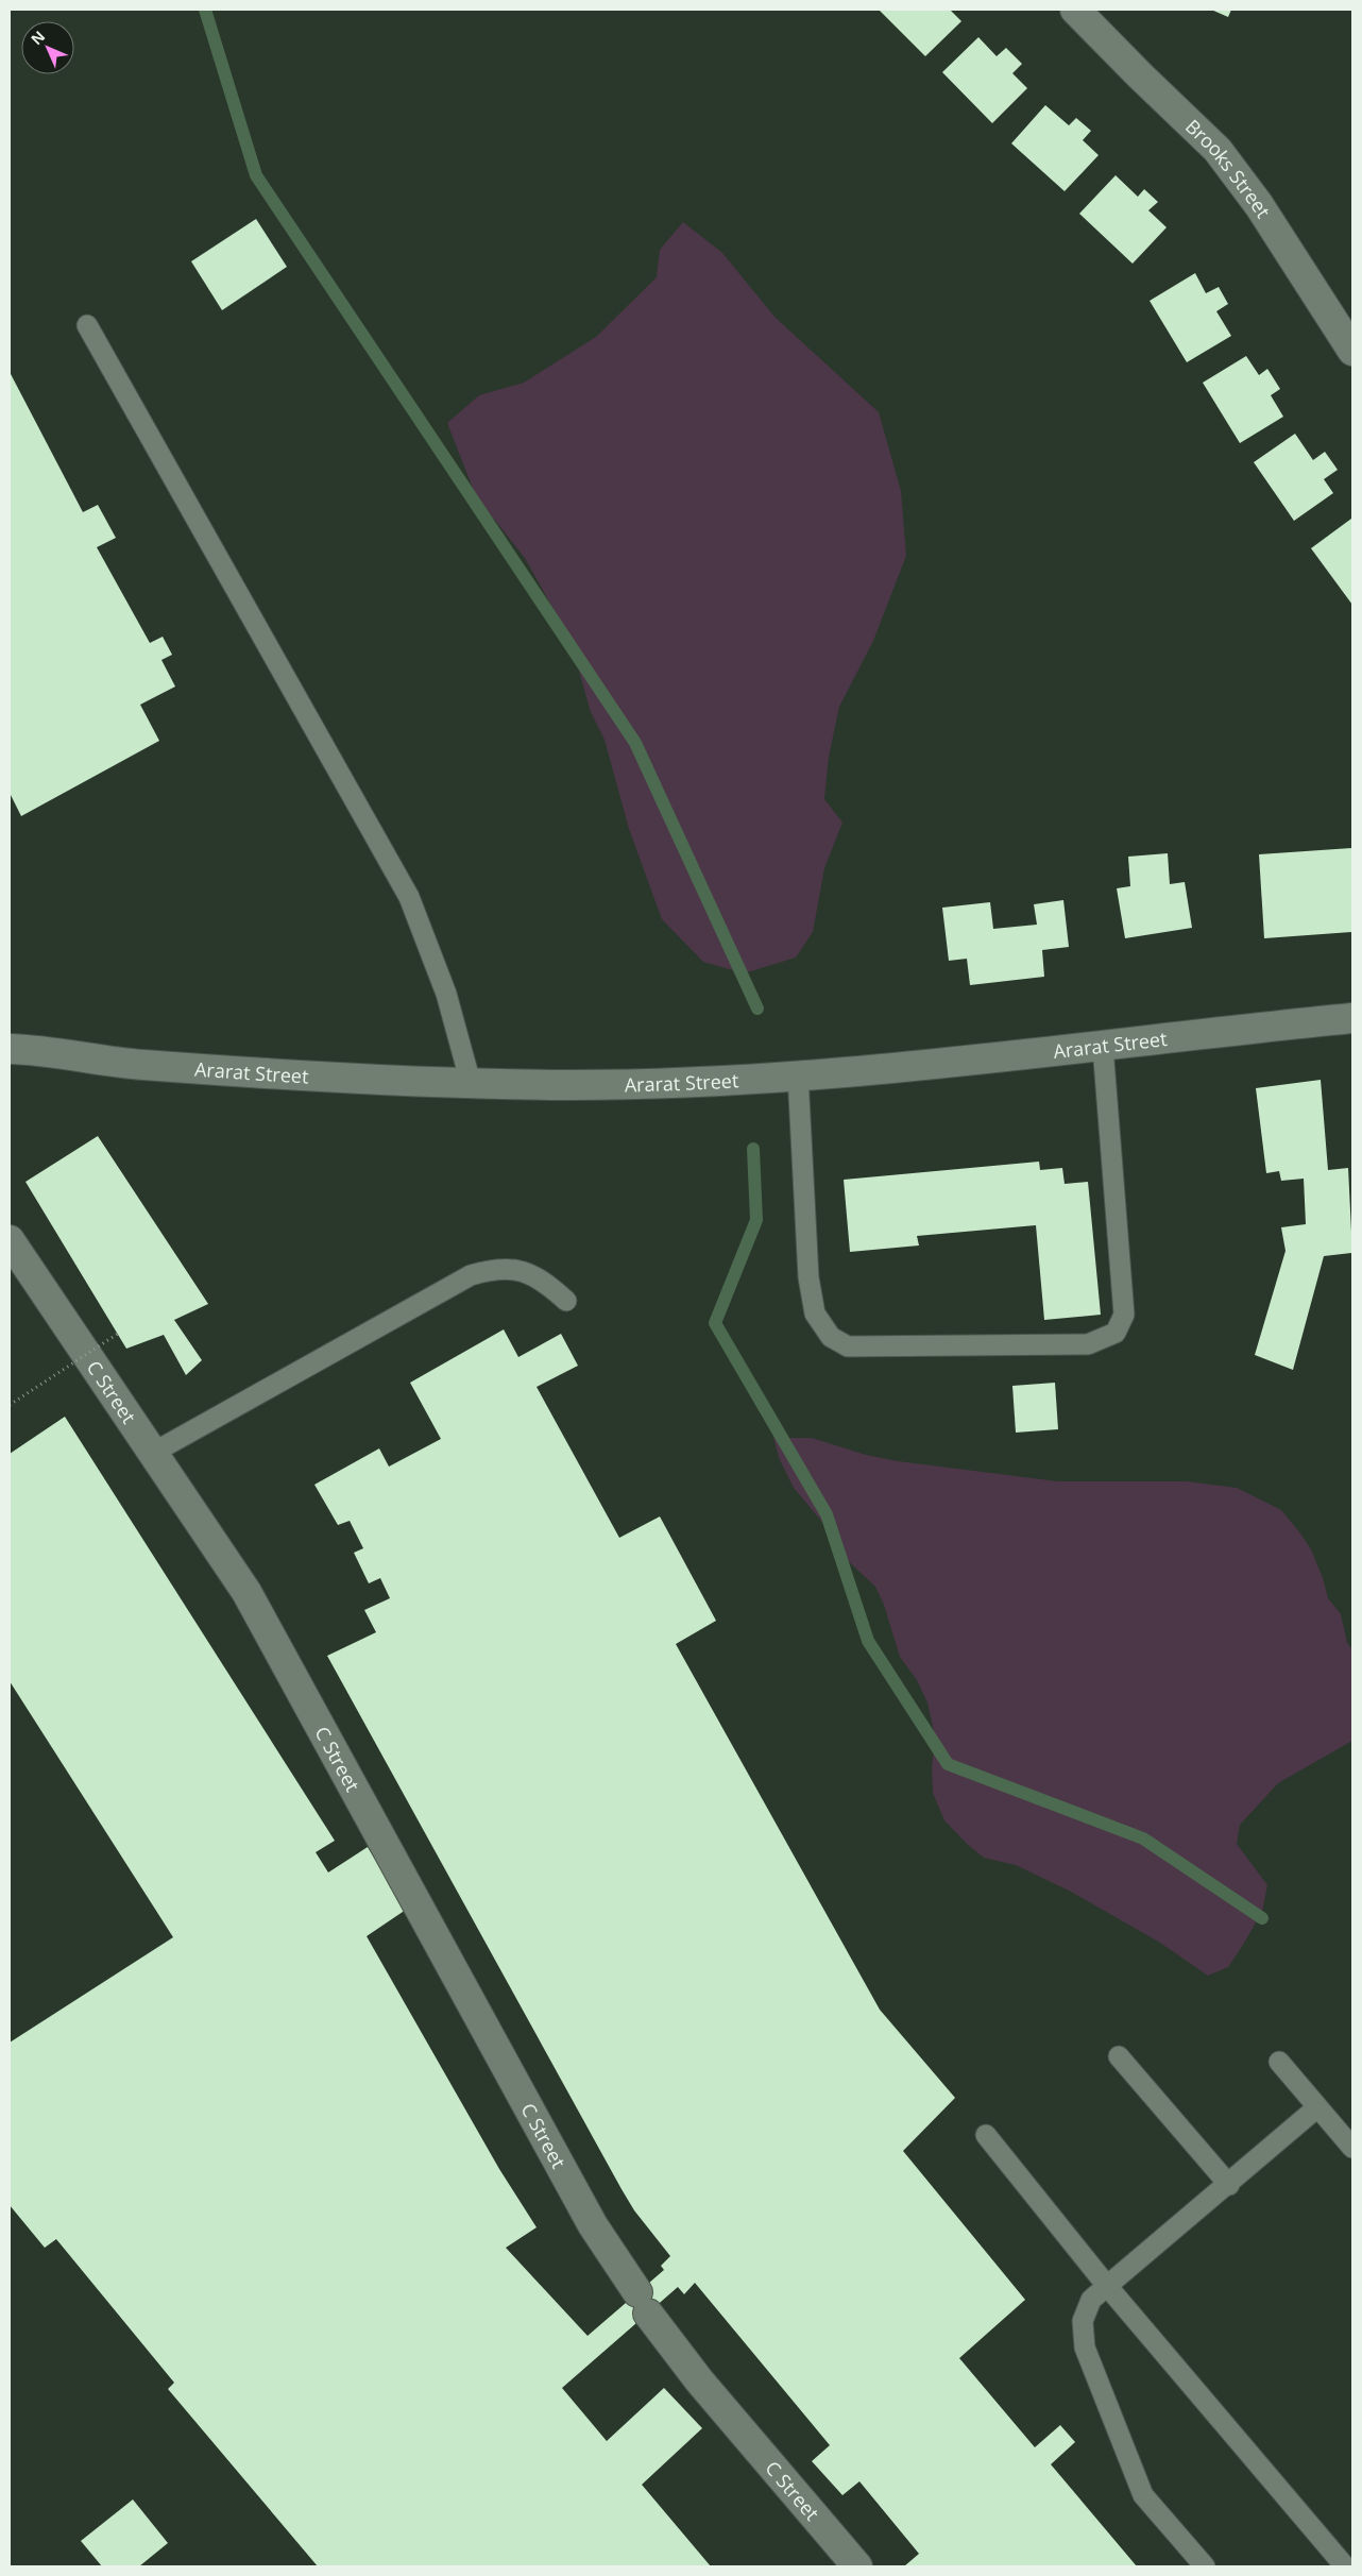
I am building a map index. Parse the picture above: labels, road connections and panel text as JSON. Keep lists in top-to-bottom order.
{
  "streets": {
    "street": ["Brooks Street", "Ararat Street", "C Street"]
  },
  "north": "top left"
}
